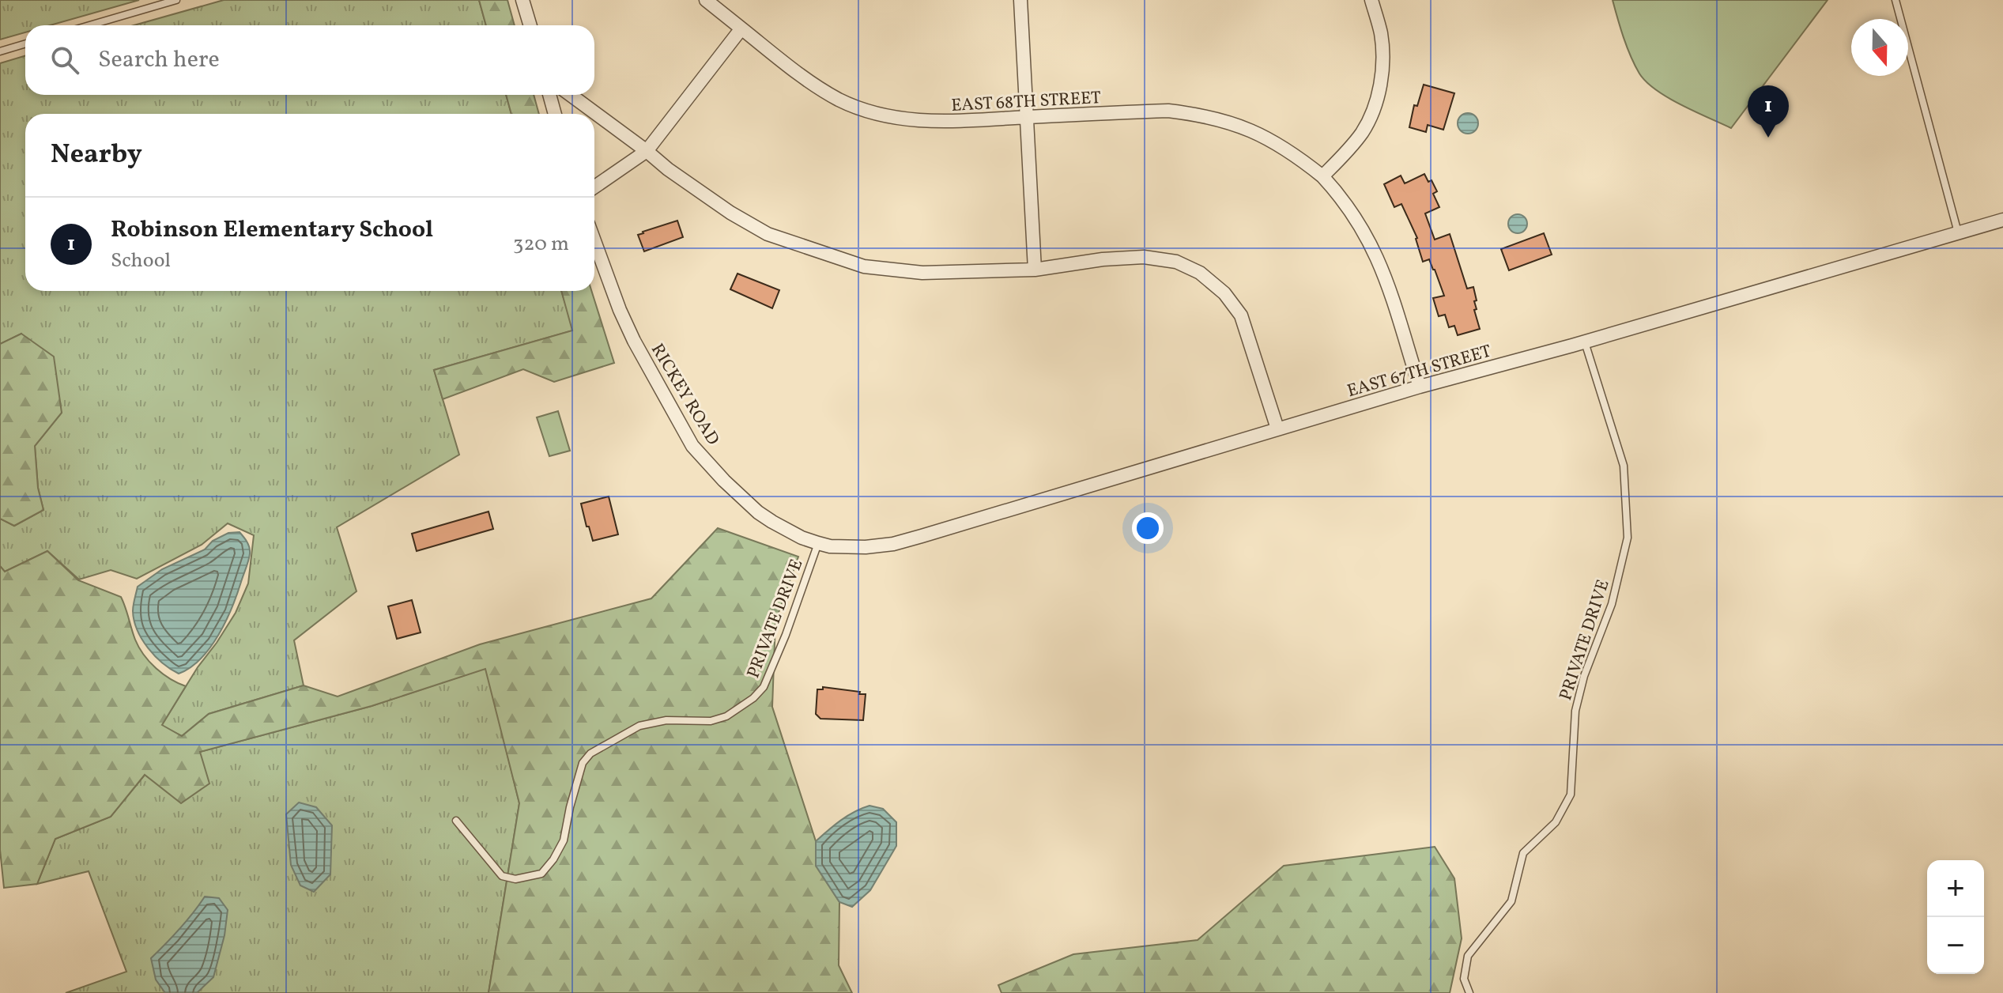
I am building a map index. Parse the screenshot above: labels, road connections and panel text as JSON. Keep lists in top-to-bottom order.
{
  "streets": {
    "street": ["EAST 68TH STREET", "EAST 67TH STREET", "RICKEY ROAD"],
    "lane": ["PRIVATE DRIVE"]
  },
  "crossings": [
    ["EAST 68TH STREET", "EAST 67TH STREET"],
    ["EAST 67TH STREET", "RICKEY ROAD"],
    ["EAST 67TH STREET", "PRIVATE DRIVE"],
    ["RICKEY ROAD", "PRIVATE DRIVE"]
  ],
  "north": "bottom",
  "page": {
    "search": "Search here",
    "pins": "1",
    "heading": "Nearby",
    "list": [
      {
        "mark": "1",
        "name": "Robinson Elementary School",
        "note": "School",
        "value": "320 m"
      }
    ],
    "map_buttons": ["+", "−"]
  }
}
